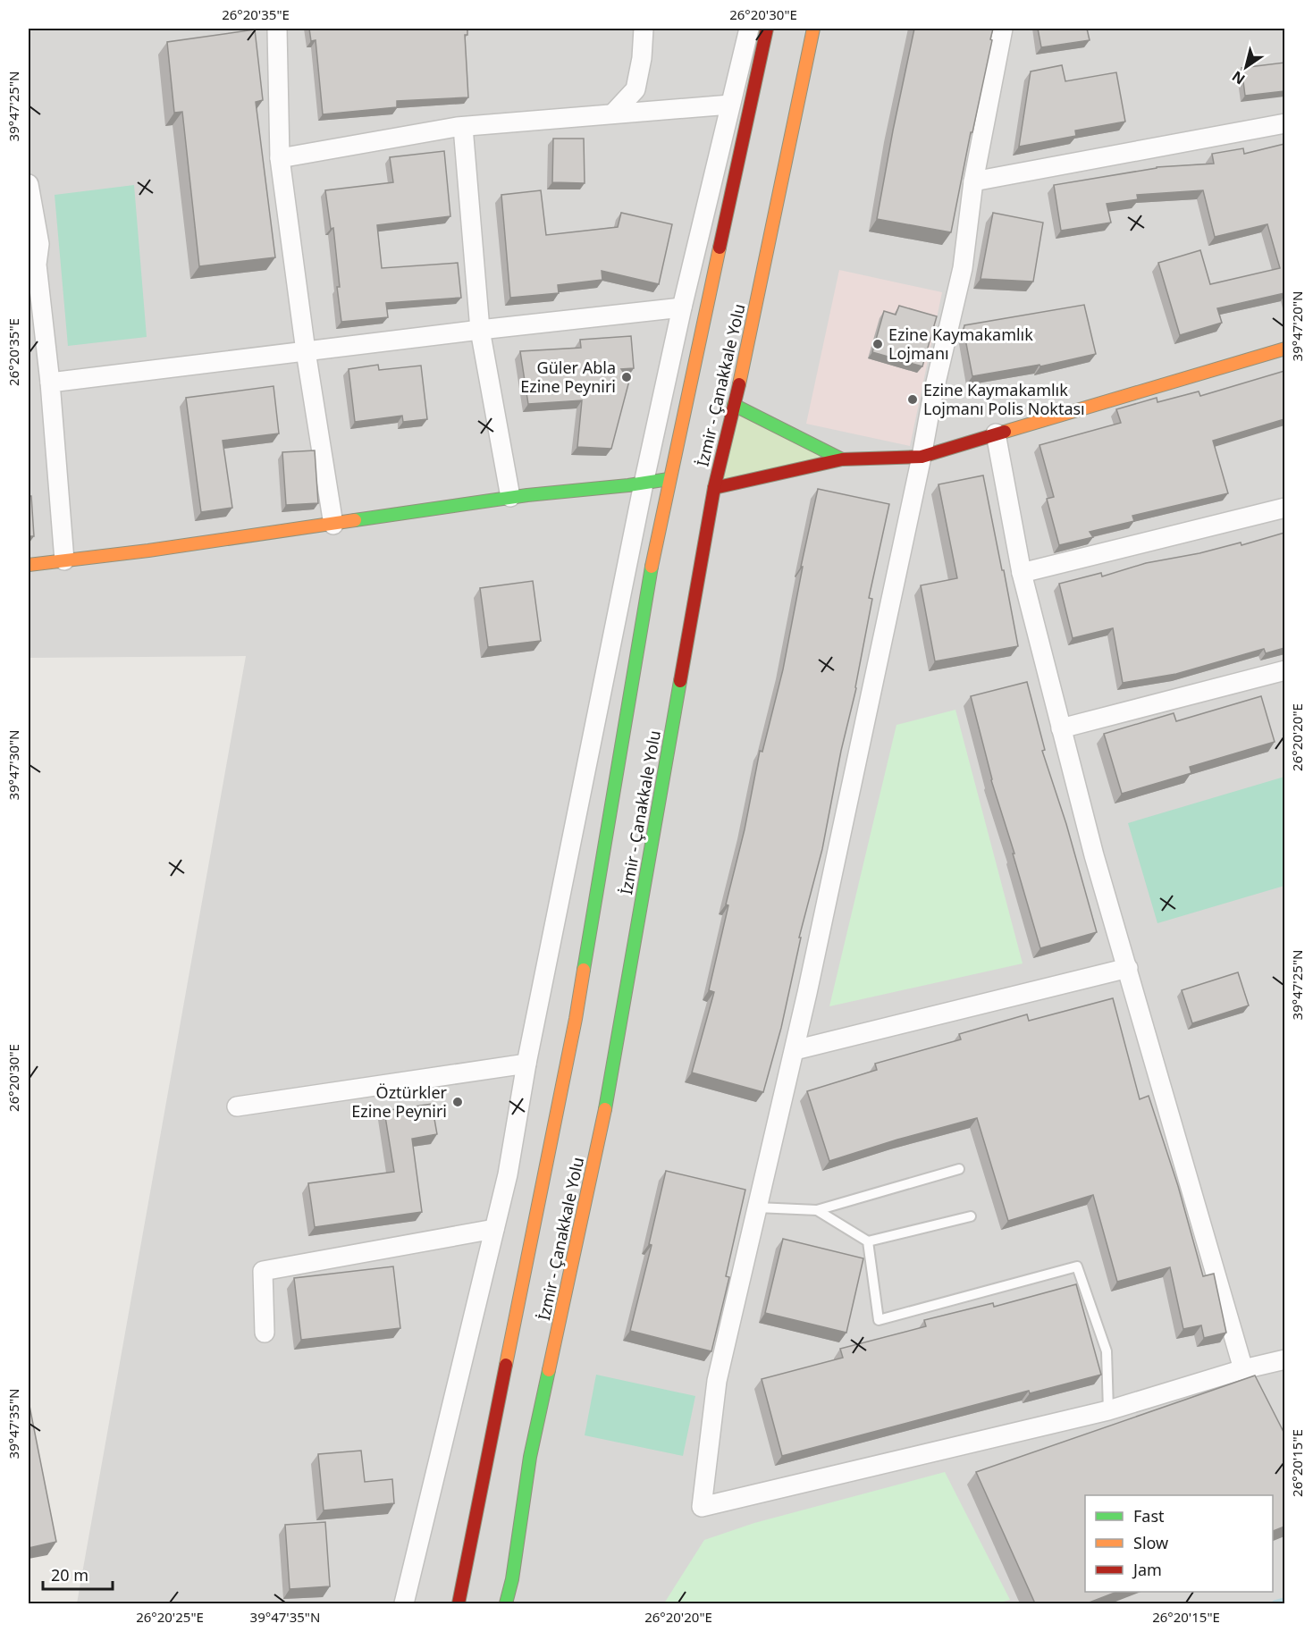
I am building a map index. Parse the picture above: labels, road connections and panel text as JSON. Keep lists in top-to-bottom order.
{
  "streets": {
    "main road": ["İzmir - Çanakkale Yolu"]
  },
  "places": [
    "Ezine Kaymakamlık Lojmanı",
    "Güler Abla Ezine Peyniri",
    "Ezine Kaymakamlık Lojmanı Polis Noktası",
    "Öztürkler Ezine Peyniri"
  ],
  "legend": ["Fast", "Slow", "Jam"],
  "scale_bar": "20 m",
  "north": "bottom left",
  "coordinates": [
    "26°20'35\"E",
    "26°20'30\"E",
    "39°47'25\"N",
    "39°47'20\"N",
    "26°20'20\"E",
    "39°47'30\"N",
    "39°47'35\"N",
    "26°20'15\"E",
    "26°20'25\"E"
  ]
}
